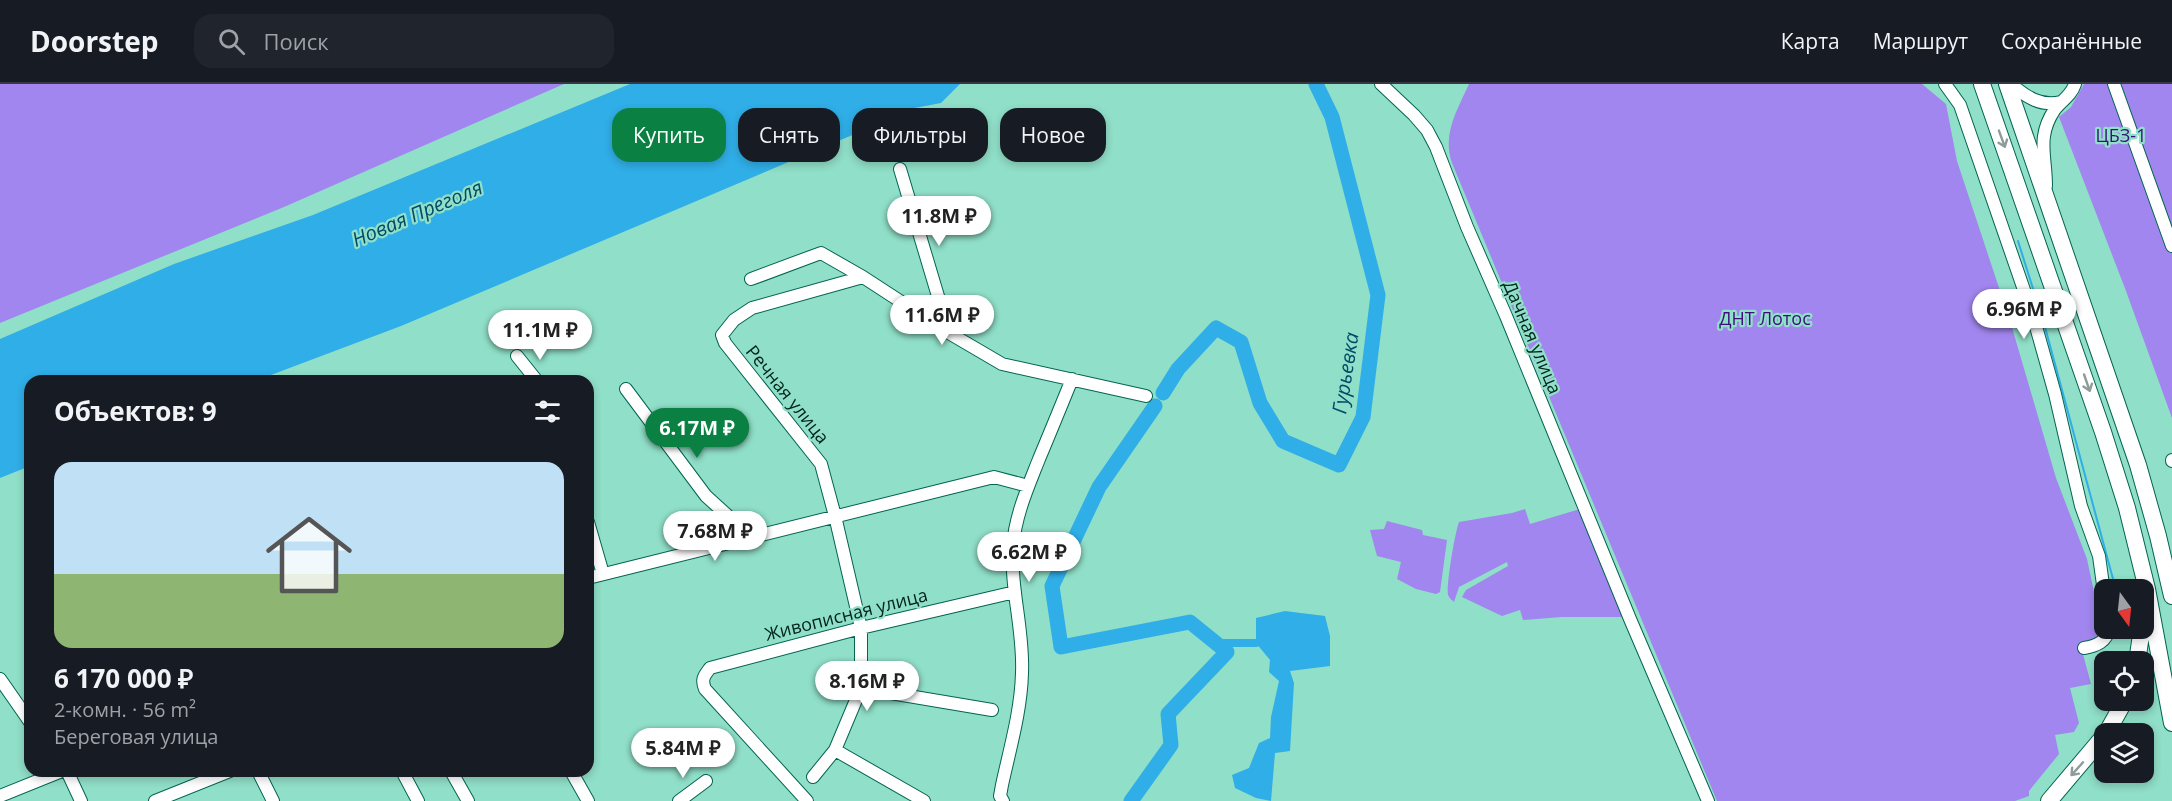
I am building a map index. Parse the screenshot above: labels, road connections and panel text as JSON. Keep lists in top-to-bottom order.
{
  "streets": {
    "street": ["Дачная улица", "Речная улица", "Живописная улица"]
  },
  "crossings": [
    ["Речная улица", "Живописная улица"]
  ],
  "water": ["Новая Преголя", "Гурьевка"],
  "parks": ["ЦБЗ-1", "ДНТ Лотос"],
  "north": "bottom",
  "page": {
    "header": "Doorstep",
    "search": "Поиск",
    "nav": ["Карта", "Маршрут", "Сохранённые"],
    "chip": [
      "Купить",
      "Снять",
      "Фильтры",
      "Новое"
    ],
    "price": [
      "11.8M ₽",
      "6.96M ₽",
      "11.6M ₽",
      "11.1M ₽",
      "6.17M ₽",
      "7.68M ₽",
      "6.62M ₽",
      "8.16M ₽",
      "5.84M ₽"
    ],
    "heading": "Объектов: 9",
    "list": [
      {
        "name": "6 170 000 ₽",
        "note": "2-комн. · 56 m² · Береговая улица"
      }
    ]
  }
}
